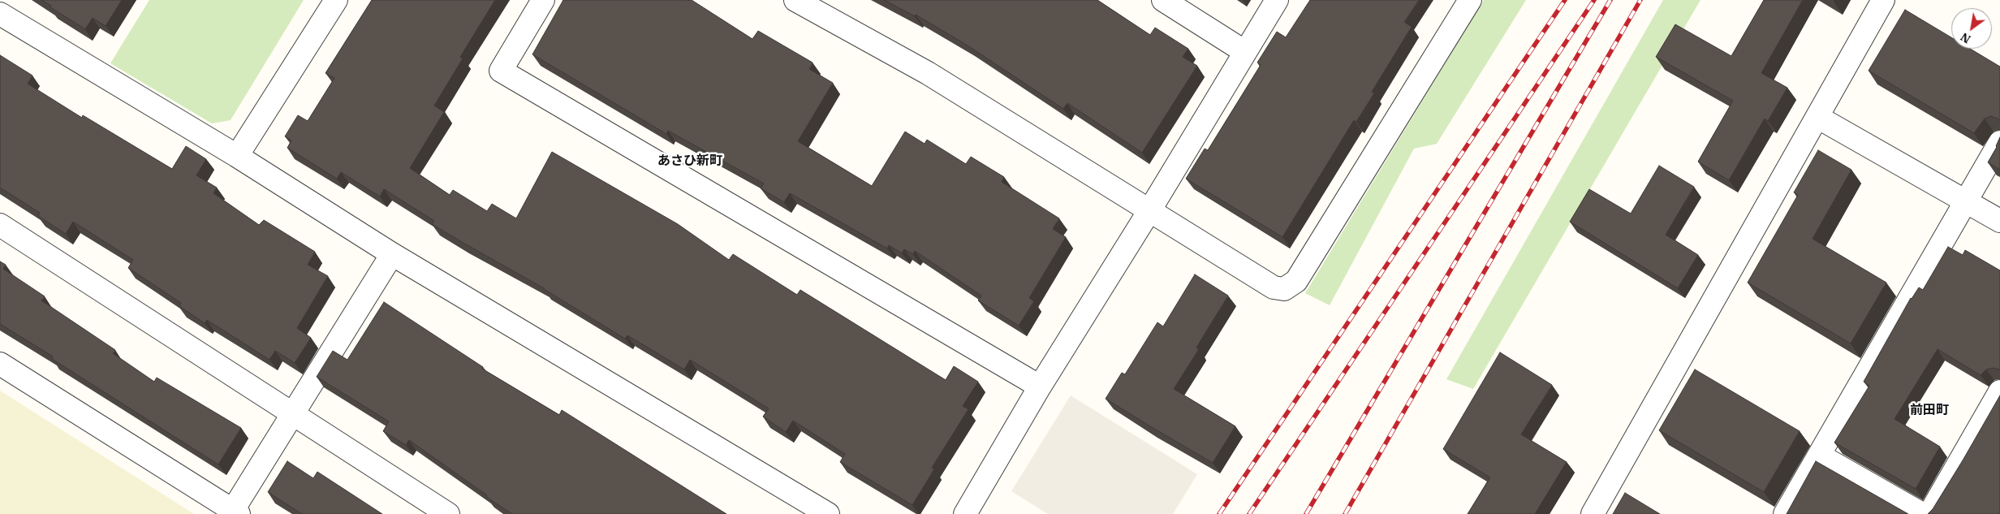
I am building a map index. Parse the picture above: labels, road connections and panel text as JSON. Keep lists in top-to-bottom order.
{
  "districts": ["あさひ新町", "前田町"],
  "north": "bottom left"
}
